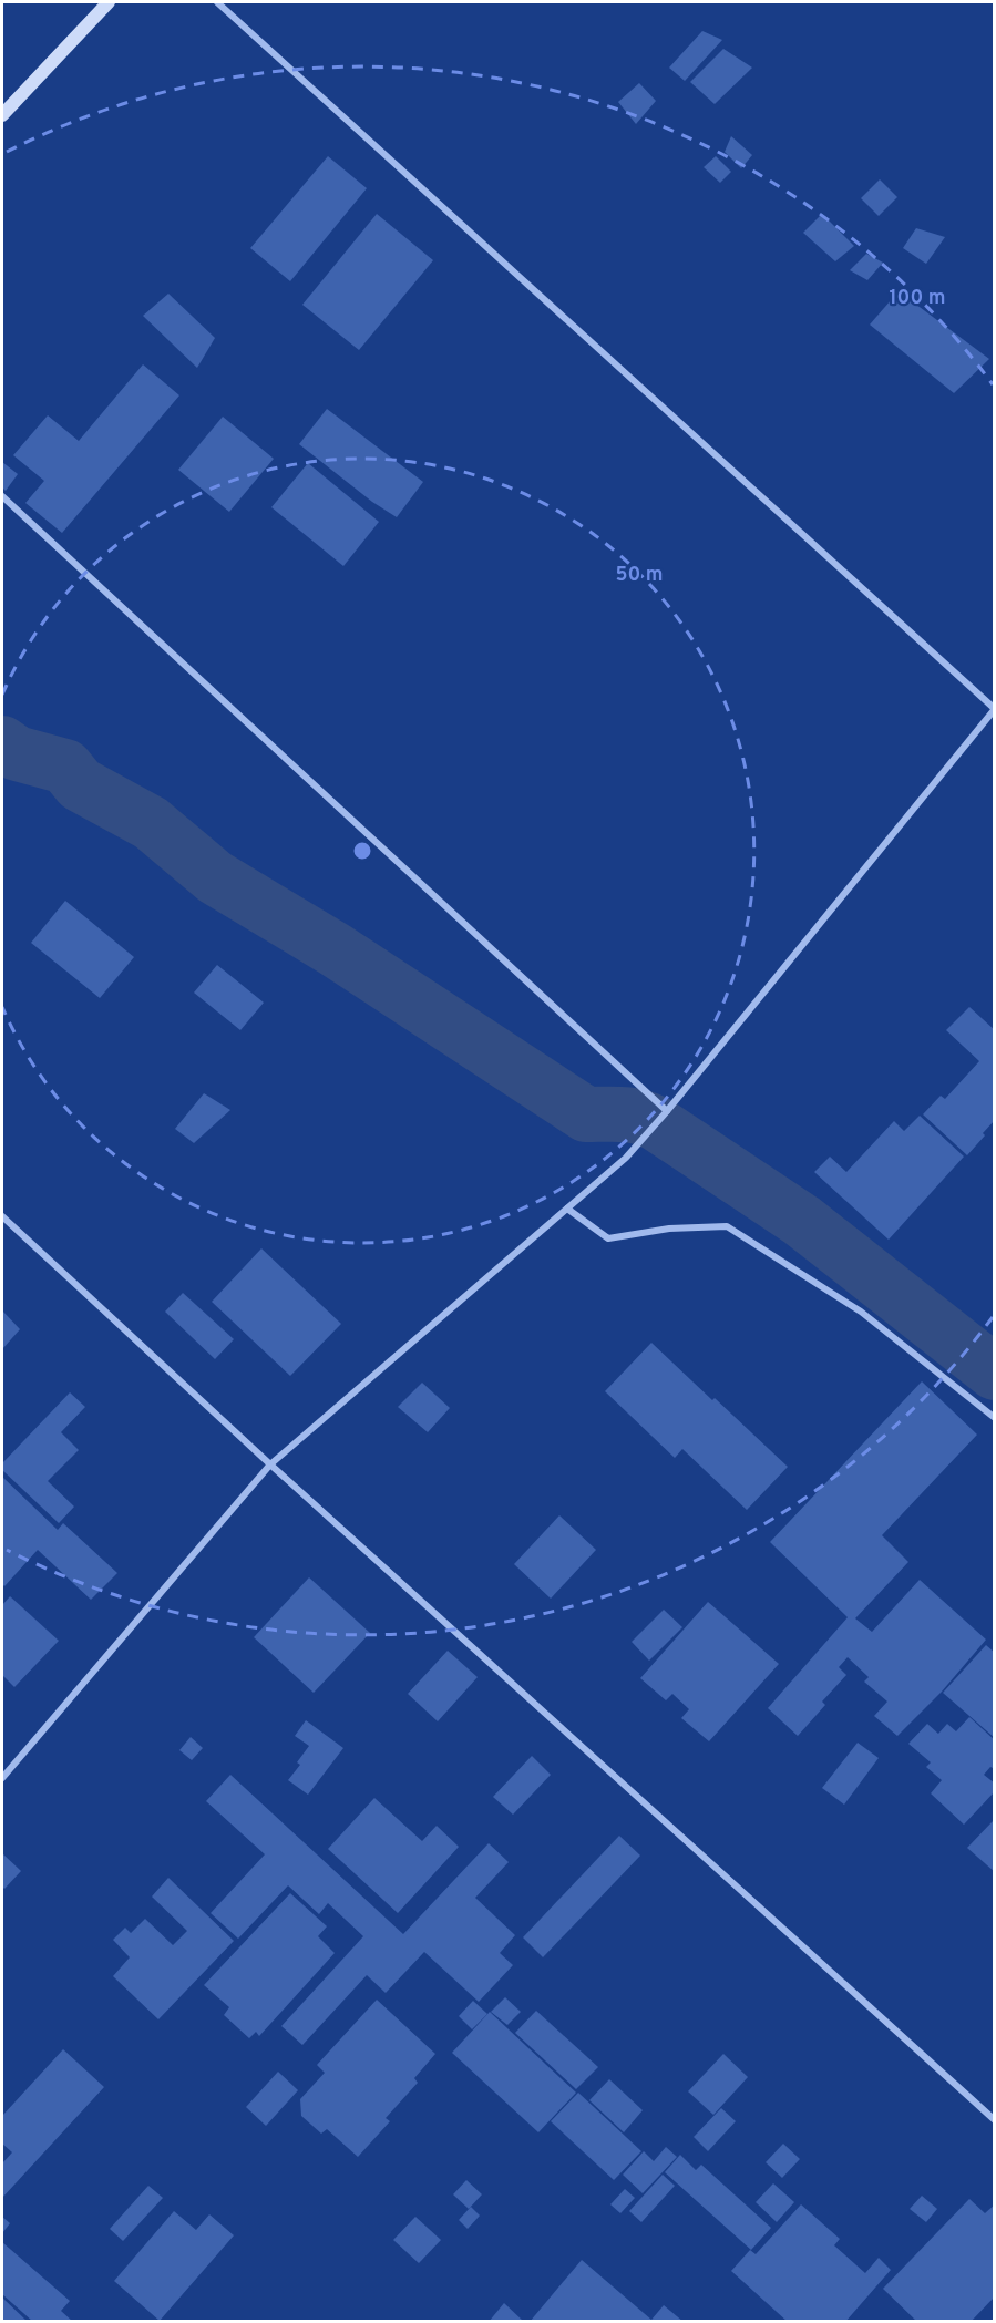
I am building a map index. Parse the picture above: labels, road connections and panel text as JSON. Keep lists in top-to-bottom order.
{
  "rings": ["100 m", "50 m"]
}
